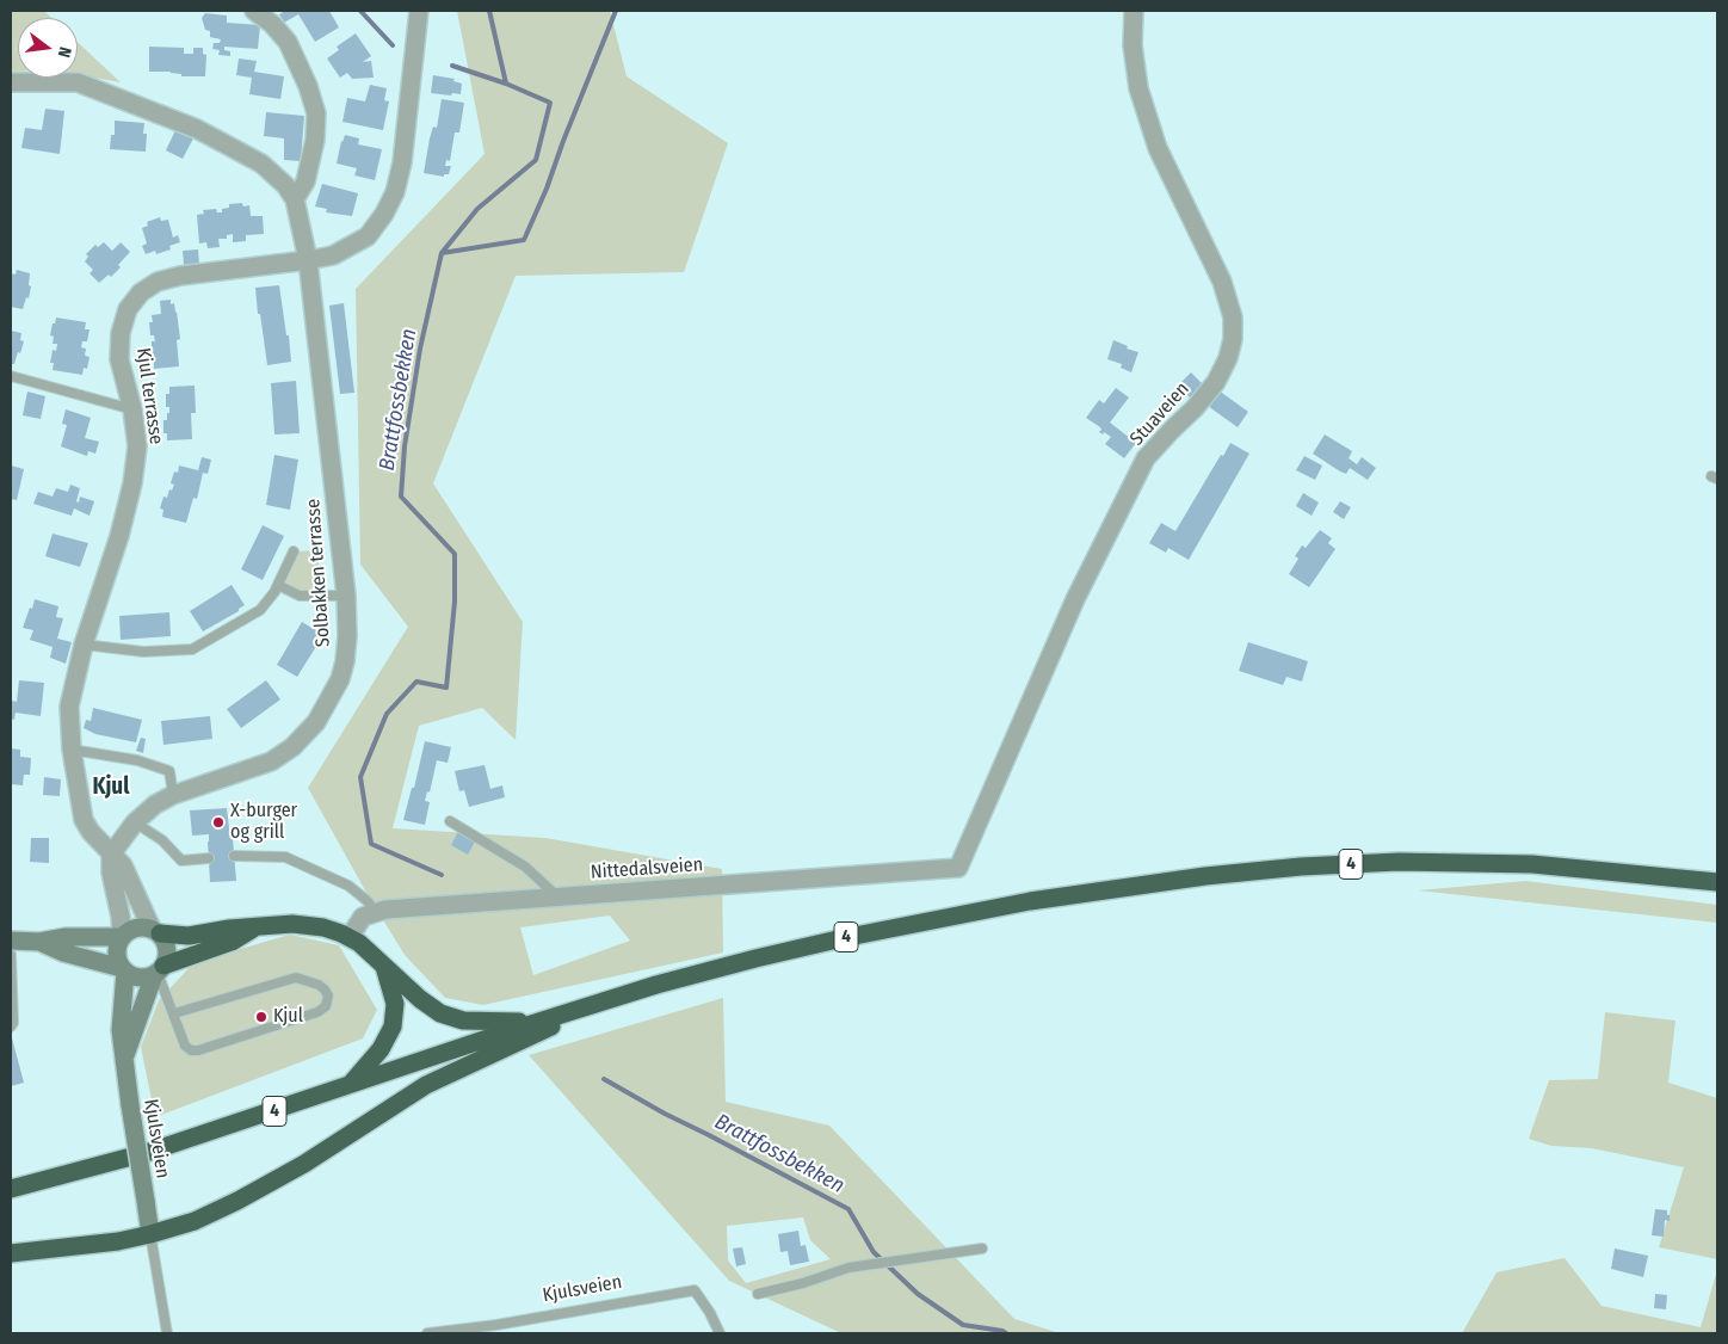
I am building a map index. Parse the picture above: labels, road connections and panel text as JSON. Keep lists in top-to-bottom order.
{
  "streets": {
    "highway": ["4"],
    "main road": ["Kjulsveien"],
    "street": [
      "Kjul terrasse",
      "Stuaveien",
      "Solbakken terrasse",
      "Nittedalsveien"
    ]
  },
  "crossings": [
    ["Kjul terrasse", "Solbakken terrasse"],
    ["Kjul terrasse", "4"],
    ["Kjul terrasse", "Kjulsveien"],
    ["Stuaveien", "Nittedalsveien"],
    ["4", "Kjulsveien"]
  ],
  "districts": ["Kjul"],
  "water": ["Brattfossbekken"],
  "places": ["X-burger og grill", "Kjul"],
  "north": "right"
}
